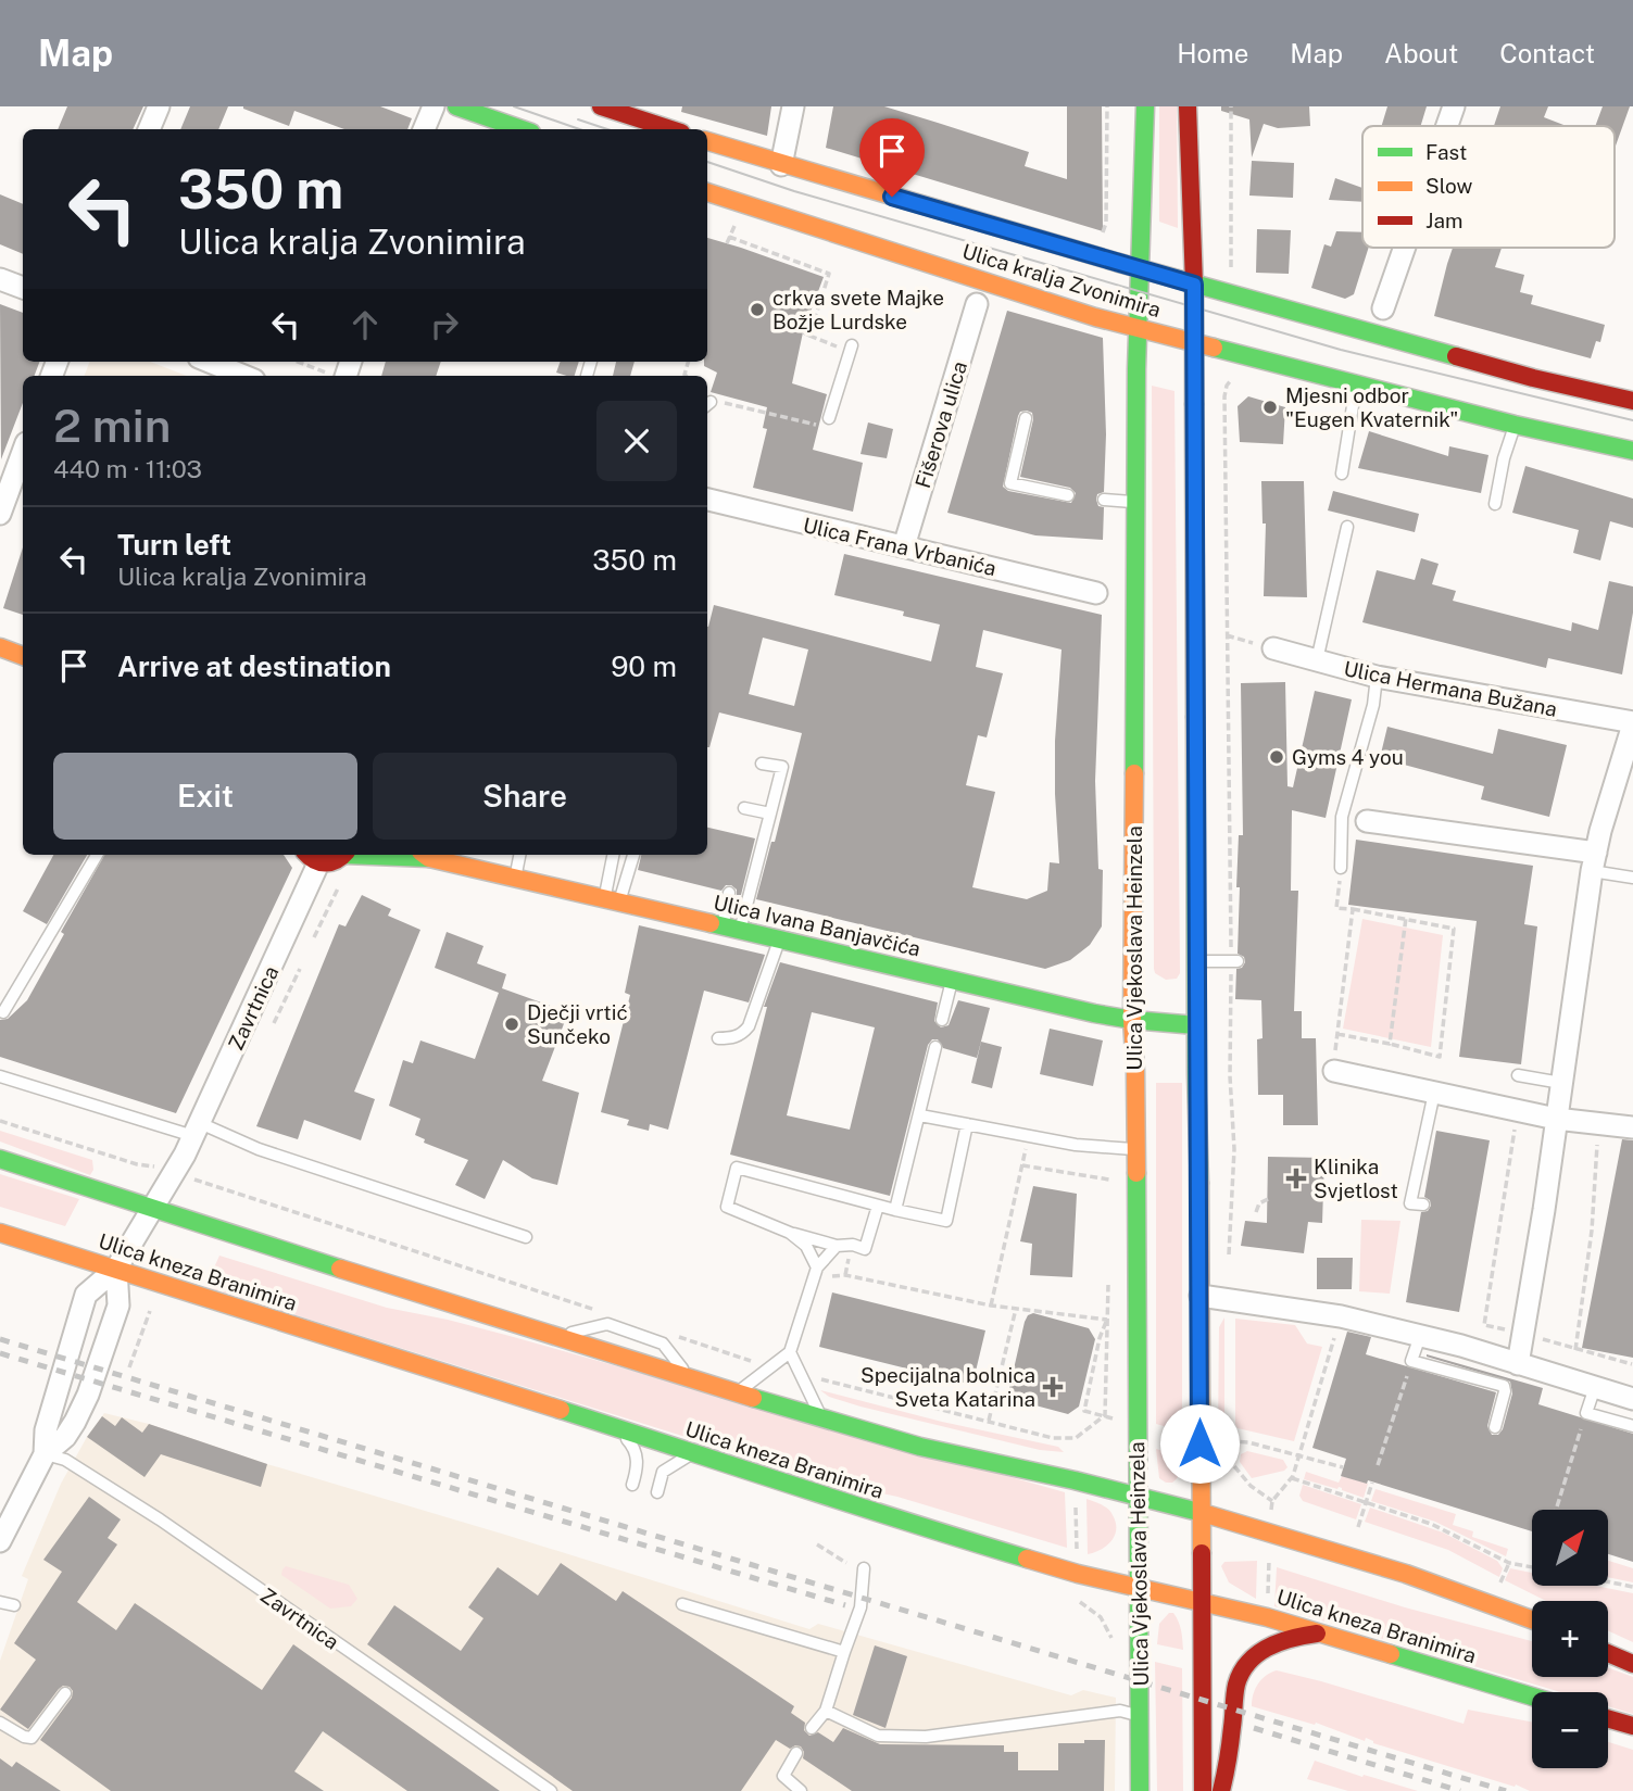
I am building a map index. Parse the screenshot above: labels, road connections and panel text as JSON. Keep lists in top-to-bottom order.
{
  "streets": {
    "main road": [
      "Ulica kralja Zvonimira",
      "Ulica Ivana Banjavčića",
      "Ulica Vjekoslava Heinzela",
      "Ulica kneza Branimira"
    ],
    "street": [
      "Fišerova ulica",
      "Ulica Frana Vrbanića",
      "Ulica Hermana Bužana",
      "Zavrtnica"
    ]
  },
  "crossings": [
    ["Ulica kralja Zvonimira", "Ulica Vjekoslava Heinzela"],
    ["Fišerova ulica", "Ulica Frana Vrbanića"],
    ["Ulica Ivana Banjavčića", "Ulica Vjekoslava Heinzela"],
    ["Ulica Ivana Banjavčića", "Zavrtnica"],
    ["Ulica Vjekoslava Heinzela", "Ulica kneza Branimira"],
    ["Zavrtnica", "Ulica kneza Branimira"]
  ],
  "places": {
    "other": [
      "crkva svete Majke Božje Lurdske",
      "Mjesni odbor \"Eugen Kvaternik\"",
      "Gyms 4 you",
      "Dječji vrtić Sunčeko"
    ],
    "health": ["Klinika Svjetlost", "Specijalna bolnica Sveta Katarina"]
  },
  "legend": ["Fast", "Slow", "Jam"],
  "north": "top right",
  "page": {
    "header": "Map",
    "nav": [
      "Home",
      "Map",
      "About",
      "Contact"
    ],
    "turn": ["350 m", "Ulica kralja Zvonimira"],
    "heading": ["2 min", "440 m · 11:03"],
    "list": [
      {
        "name": "Turn left",
        "note": "Ulica kralja Zvonimira",
        "value": "350 m"
      },
      {
        "name": "Arrive at destination",
        "value": "90 m"
      }
    ],
    "buttons": ["Exit", "Share"],
    "map_buttons": ["+", "−"]
  }
}
